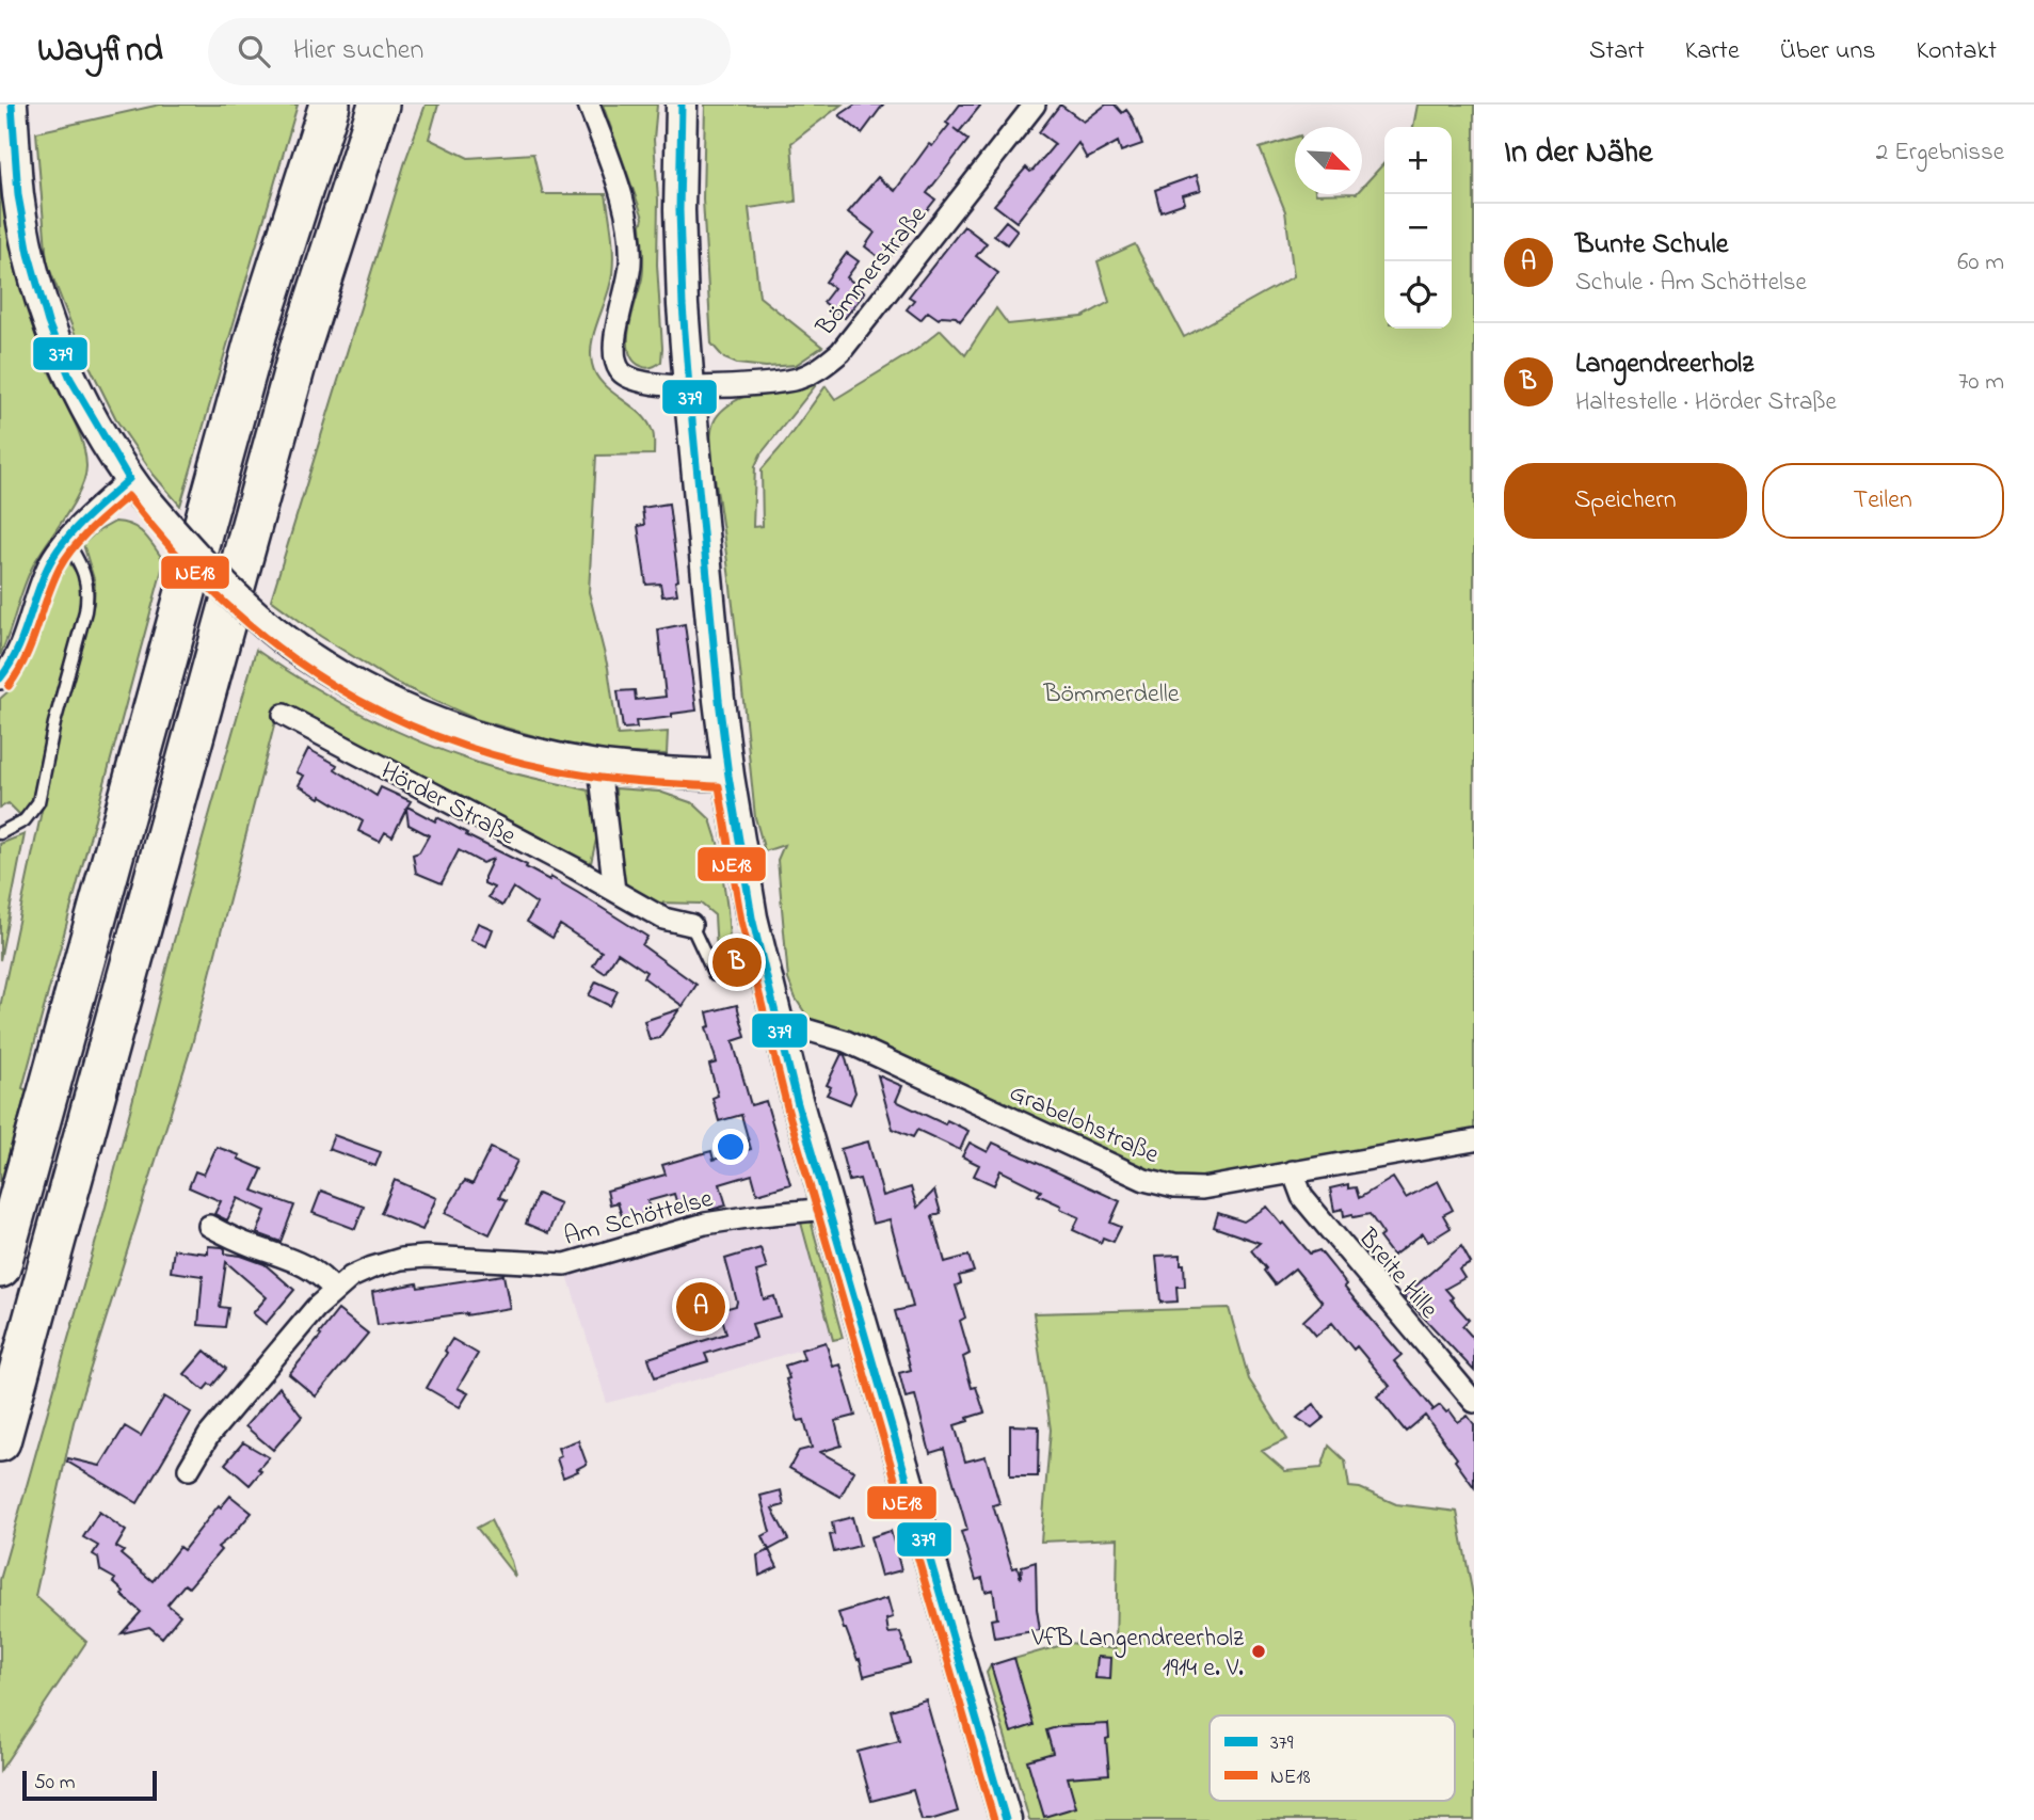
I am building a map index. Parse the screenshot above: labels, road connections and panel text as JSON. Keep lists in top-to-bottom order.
{
  "streets": {
    "street": [
      "Bömmerstraße",
      "Hörder Straße",
      "Grabelohstraße",
      "Am Schöttelse",
      "Breite Hille"
    ]
  },
  "crossings": [
    ["Grabelohstraße", "Breite Hille"]
  ],
  "parks": ["Bömmerdelle"],
  "places": ["VfB Langendreerholz 1914 e. V."],
  "lines": ["transit line 379", "transit line NE18"],
  "legend": ["379", "NE18"],
  "scale_bar": "50 m",
  "north": "bottom right",
  "page": {
    "header": "Wayfind",
    "search": "Hier suchen",
    "nav": [
      "Start",
      "Karte",
      "Über uns",
      "Kontakt"
    ],
    "heading": ["In der Nähe", "2 Ergebnisse"],
    "map_buttons": ["+", "−"],
    "list": [
      {
        "mark": "A",
        "name": "Bunte Schule",
        "note": "Schule · Am Schöttelse",
        "value": "60 m"
      },
      {
        "mark": "B",
        "name": "Langendreerholz",
        "note": "Haltestelle · Hörder Straße",
        "value": "70 m"
      }
    ],
    "buttons": ["Speichern", "Teilen"],
    "pins": ["B", "A"],
    "scale": "50 m"
  }
}
